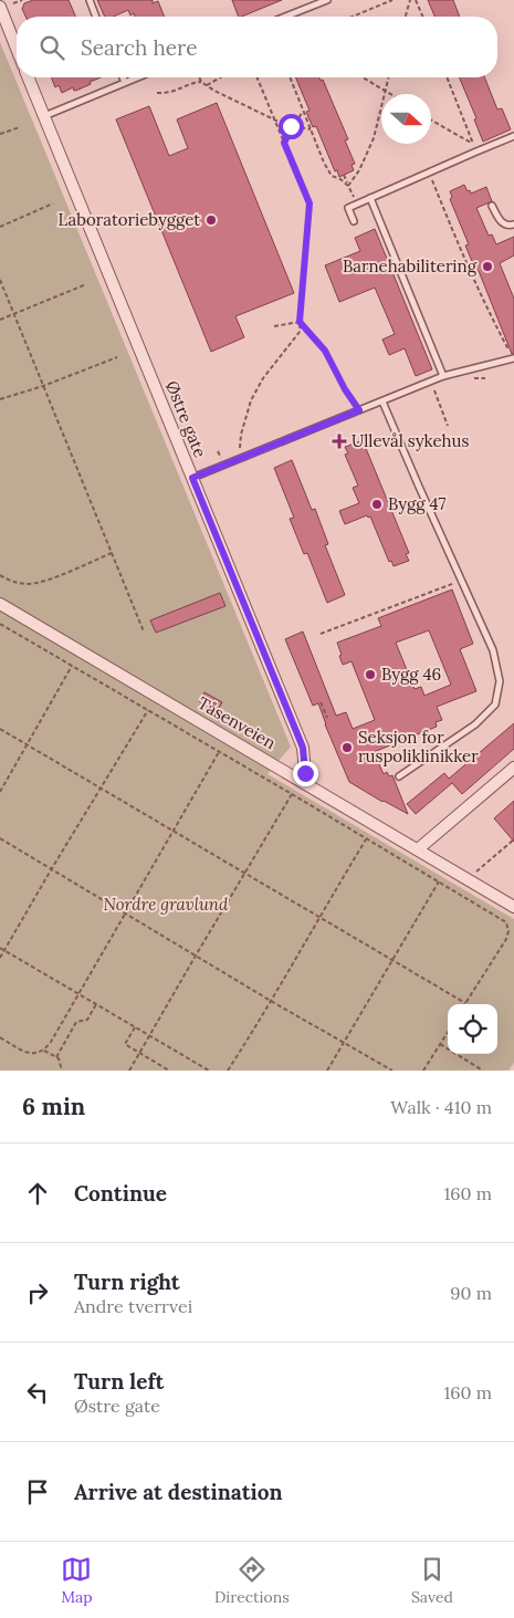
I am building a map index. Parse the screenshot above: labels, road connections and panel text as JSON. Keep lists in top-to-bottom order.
{
  "streets": {
    "street": ["Østre gate", "Tåsenveien"]
  },
  "crossings": [
    ["Østre gate", "Tåsenveien"]
  ],
  "parks": ["Nordre gravlund"],
  "places": {
    "other": [
      "Laboratoriebygget",
      "Barnehabilitering",
      "Bygg 47",
      "Bygg 46",
      "Seksjon for ruspoliklinikker"
    ],
    "health": ["Ullevål sykehus"]
  },
  "north": "right",
  "page": {
    "search": "Search here",
    "heading": ["6 min", "Walk · 410 m"],
    "list": [
      ["Continue", "160 m"],
      ["Turn right", "Andre tverrvei", "90 m"],
      ["Turn left", "Østre gate", "160 m"],
      "Arrive at destination"
    ],
    "nav": ["Map", "Directions", "Saved"]
  }
}
